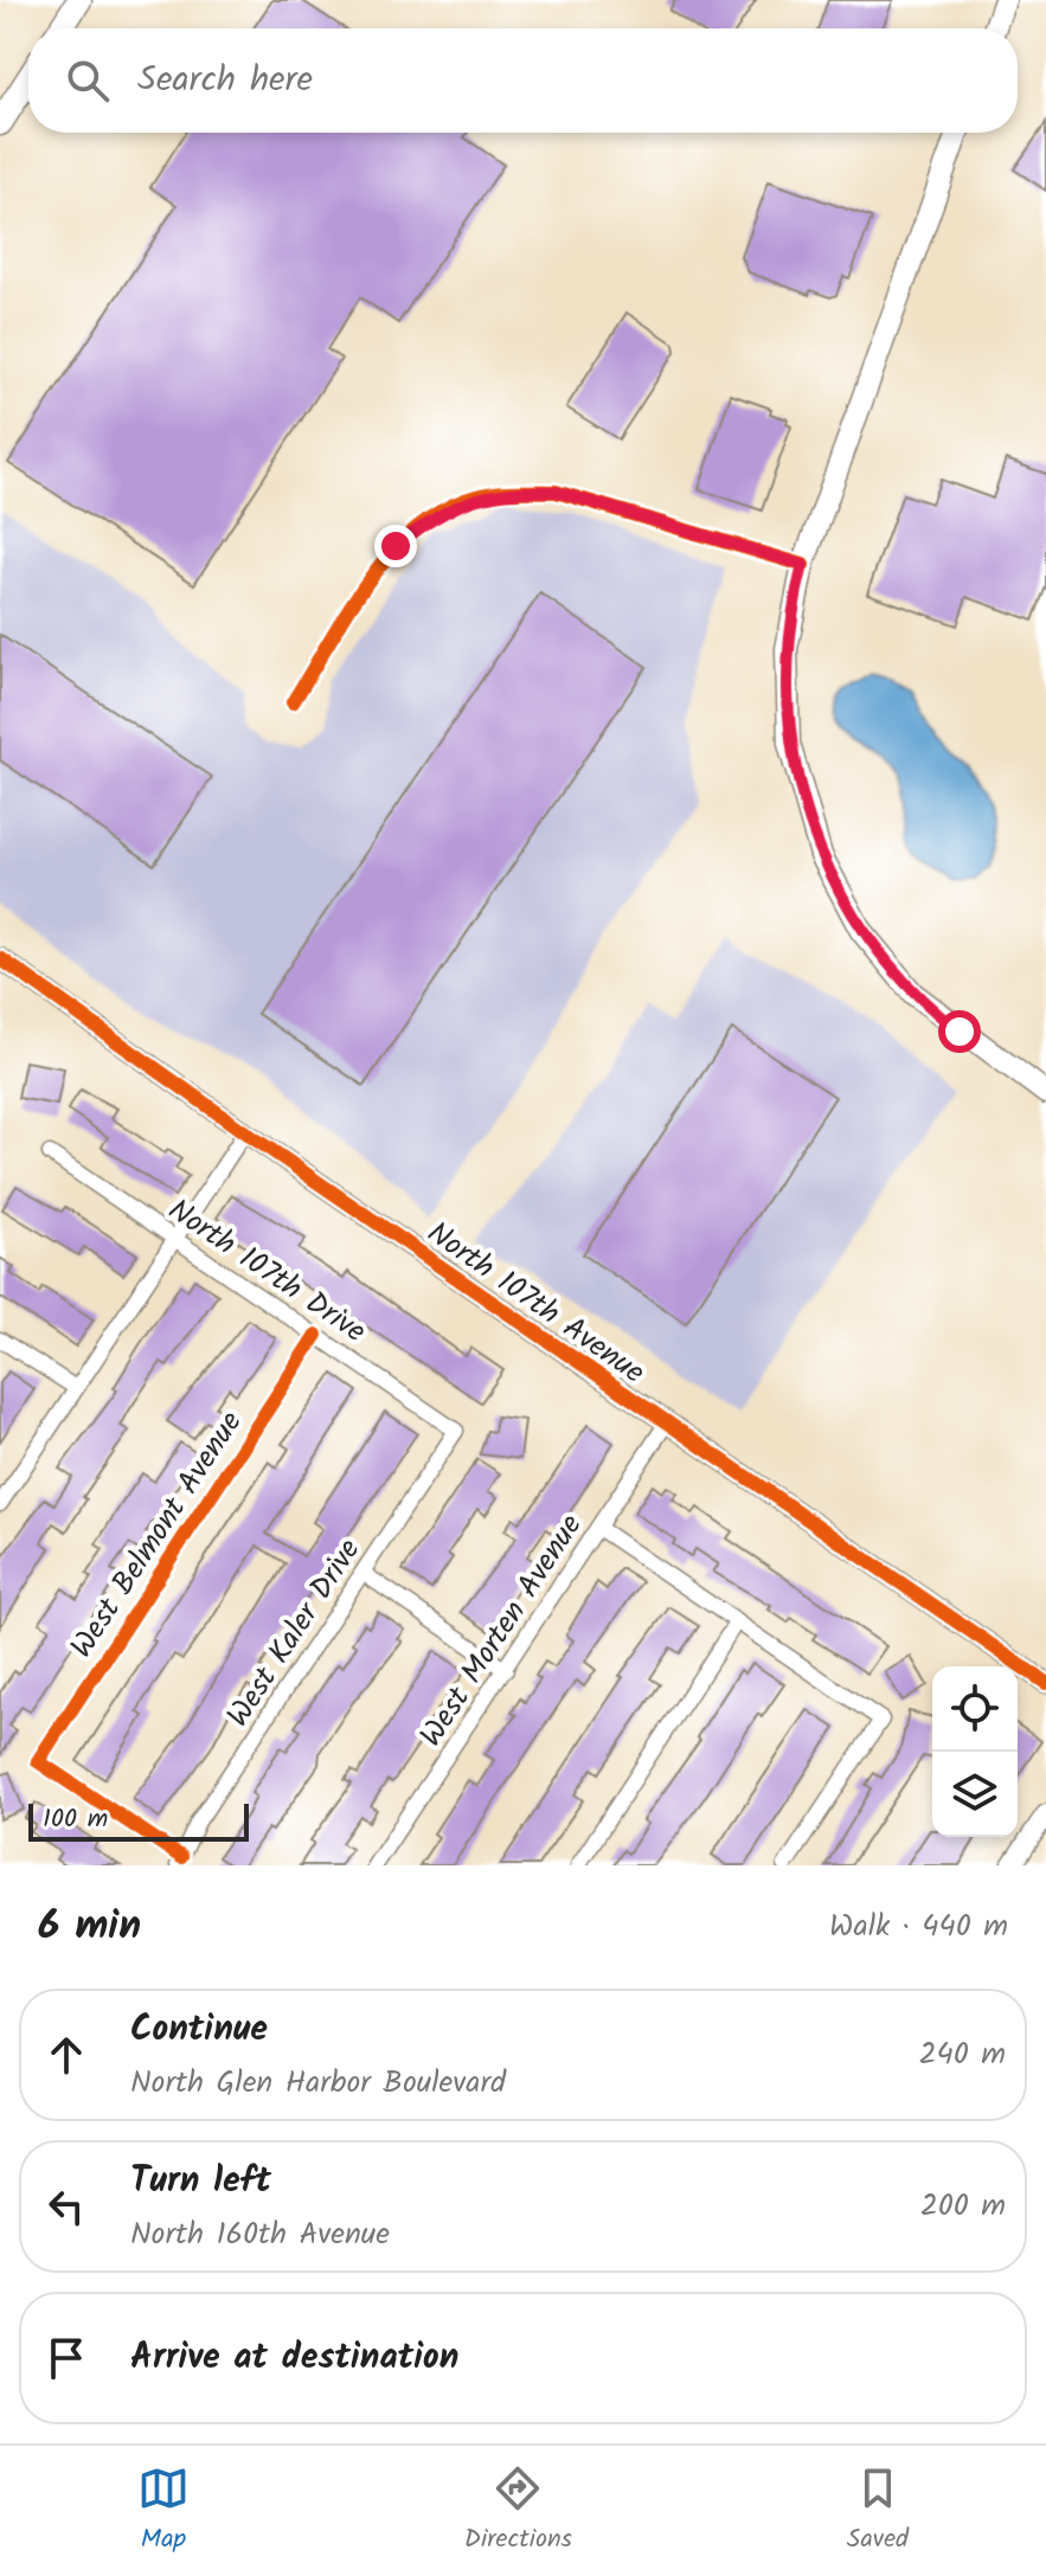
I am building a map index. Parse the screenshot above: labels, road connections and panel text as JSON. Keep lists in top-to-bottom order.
{
  "streets": {
    "street": [
      "North 107th Drive",
      "North 107th Avenue",
      "West Belmont Avenue",
      "West Morten Avenue",
      "West Kaler Drive"
    ]
  },
  "crossings": [
    ["North 107th Drive", "West Belmont Avenue"],
    ["North 107th Drive", "West Kaler Drive"],
    ["North 107th Avenue", "West Morten Avenue"],
    ["West Belmont Avenue", "West Kaler Drive"]
  ],
  "scale_bar": "100 m",
  "page": {
    "search": "Search here",
    "scale": "100 m",
    "heading": ["6 min", "Walk · 440 m"],
    "list": [
      ["Continue", "North Glen Harbor Boulevard", "240 m"],
      ["Turn left", "North 160th Avenue", "200 m"],
      "Arrive at destination"
    ],
    "nav": ["Map", "Directions", "Saved"]
  }
}
